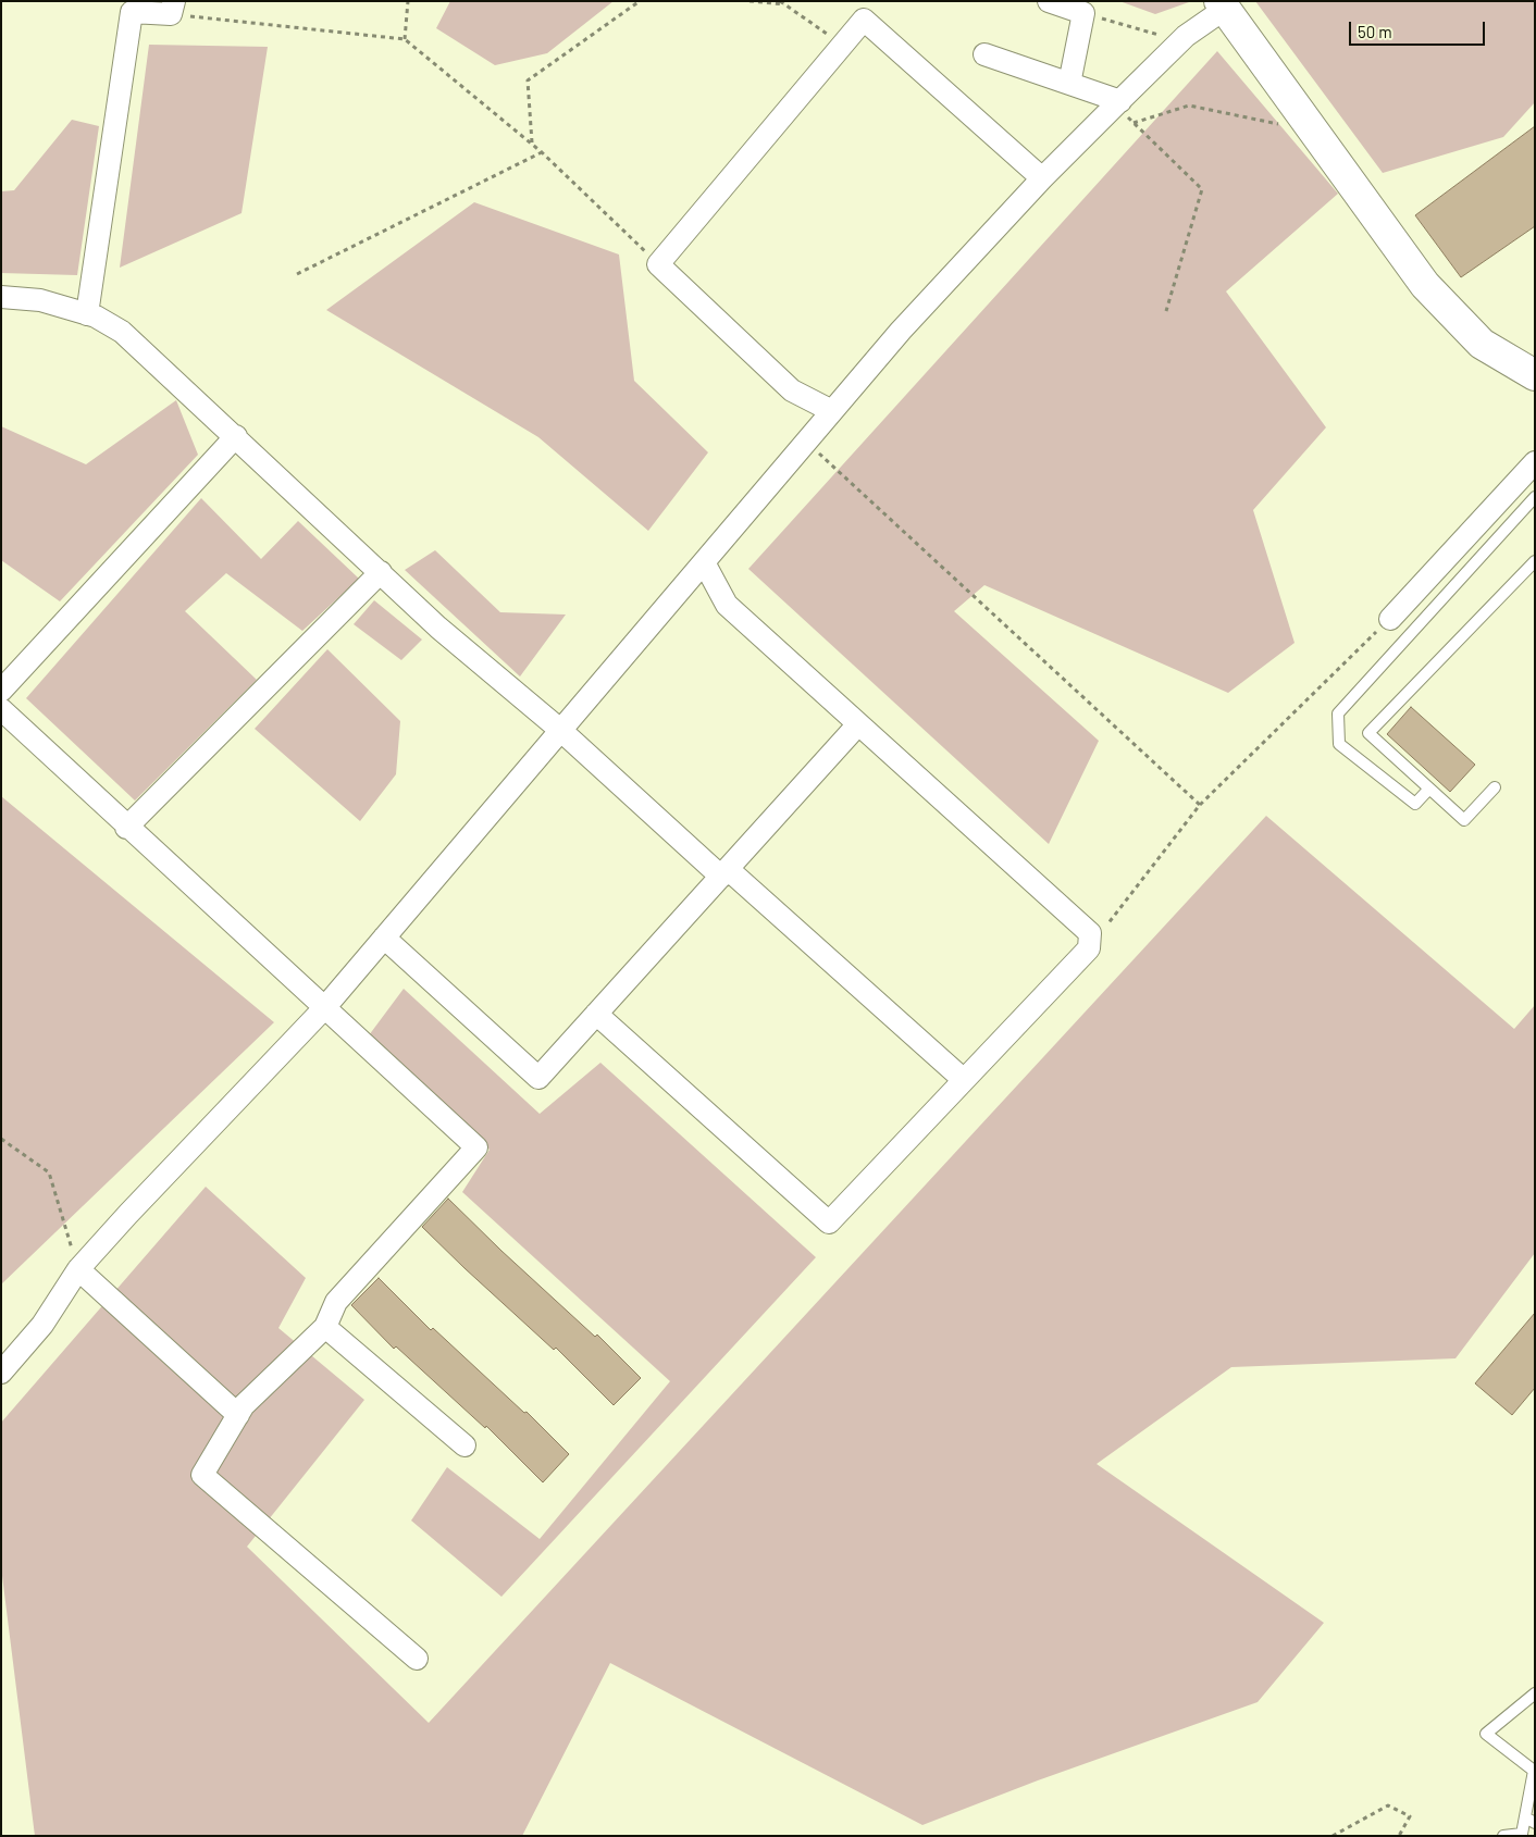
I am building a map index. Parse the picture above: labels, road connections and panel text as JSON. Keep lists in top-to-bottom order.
{
  "scale_bar": "50 m"
}
